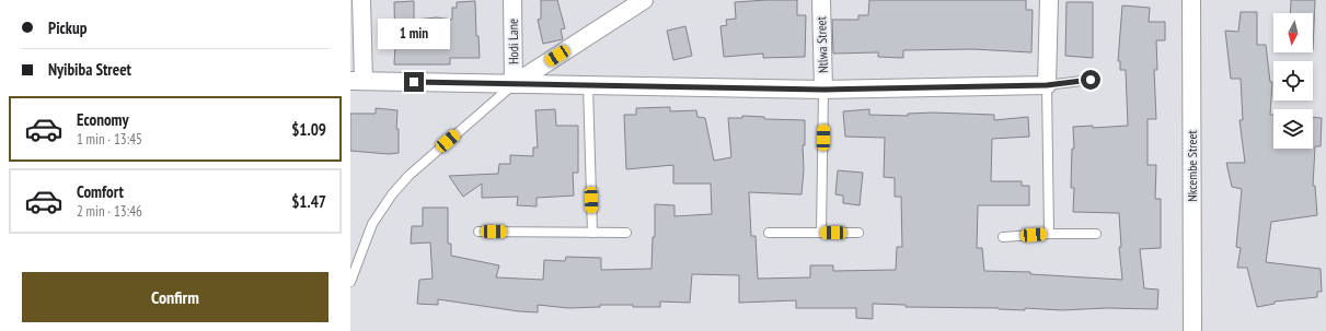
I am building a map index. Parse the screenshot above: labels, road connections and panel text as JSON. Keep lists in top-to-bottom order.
{
  "streets": {
    "street": ["Hodi Lane", "Ntlwa Street", "Nkcembe Street"]
  },
  "north": "bottom",
  "page": {
    "banner": ["Pickup", "Nyibiba Street"],
    "bubble": "1 min",
    "list": [
      {
        "name": "Economy",
        "note": "1 min · 13:45",
        "value": "$1.09"
      },
      {
        "name": "Comfort",
        "note": "2 min · 13:46",
        "value": "$1.47"
      }
    ],
    "buttons": "Confirm"
  }
}
